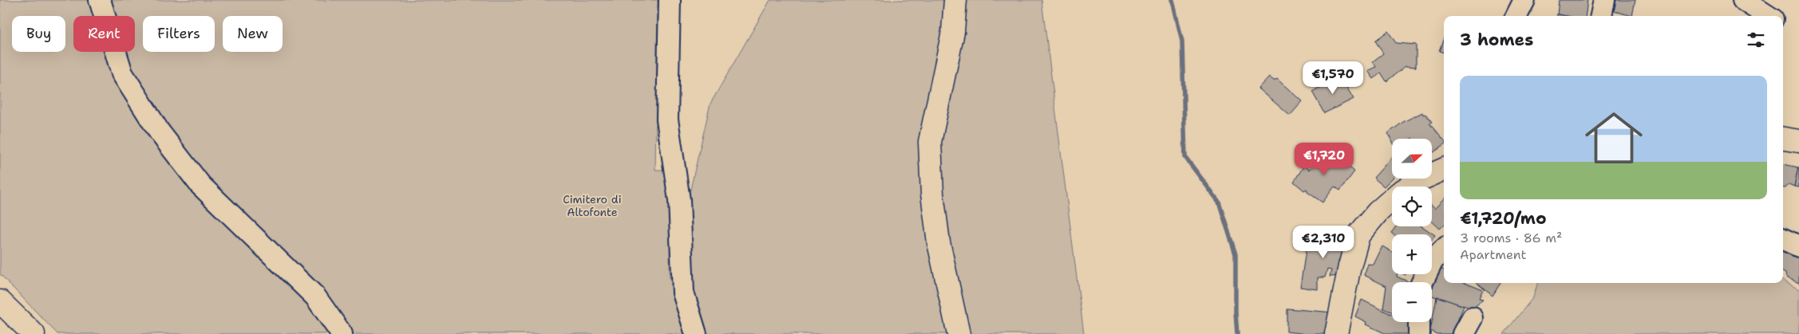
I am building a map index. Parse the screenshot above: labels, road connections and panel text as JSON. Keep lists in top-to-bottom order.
{
  "parks": ["Cimitero di Altofonte"],
  "north": "right",
  "page": {
    "chip": [
      "Buy",
      "Rent",
      "Filters",
      "New"
    ],
    "heading": "3 homes",
    "price": ["€1,570", "€1,720", "€2,310"],
    "list": [
      {
        "name": "€1,720/mo",
        "note": "3 rooms · 86 m² · Apartment"
      }
    ],
    "map_buttons": ["+", "−"]
  }
}
